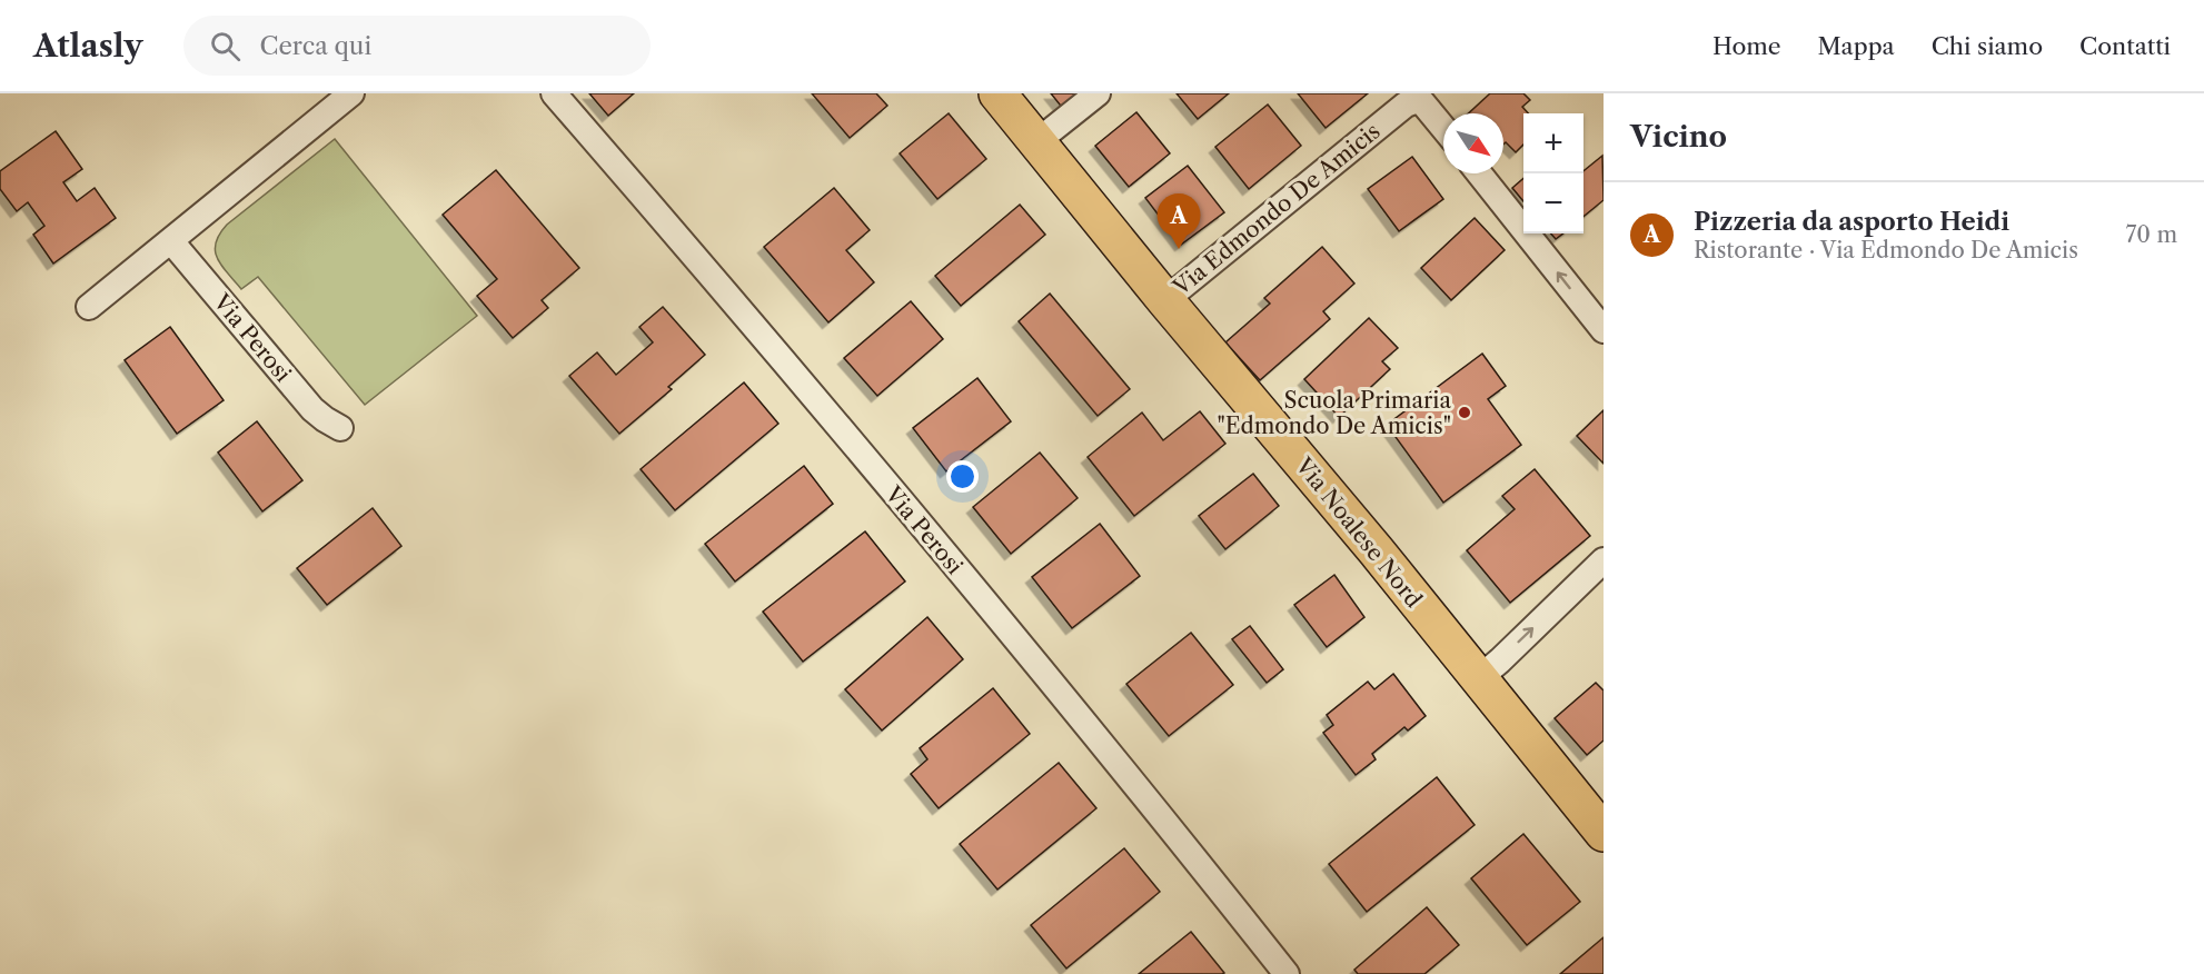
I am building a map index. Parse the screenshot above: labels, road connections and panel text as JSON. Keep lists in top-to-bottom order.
{
  "streets": {
    "main road": ["Via Noalese Nord"],
    "street": ["Via Edmondo De Amicis", "Via Perosi"]
  },
  "crossings": [
    ["Via Edmondo De Amicis", "Via Noalese Nord"]
  ],
  "places": ["Scuola Primaria \"Edmondo De Amicis\""],
  "north": "bottom right",
  "page": {
    "header": "Atlasly",
    "search": "Cerca qui",
    "nav": [
      "Home",
      "Mappa",
      "Chi siamo",
      "Contatti"
    ],
    "heading": "Vicino",
    "map_buttons": ["+", "−"],
    "list": [
      {
        "mark": "A",
        "name": "Pizzeria da asporto Heidi",
        "note": "Ristorante · Via Edmondo De Amicis",
        "value": "70 m"
      }
    ],
    "pins": "A"
  }
}
